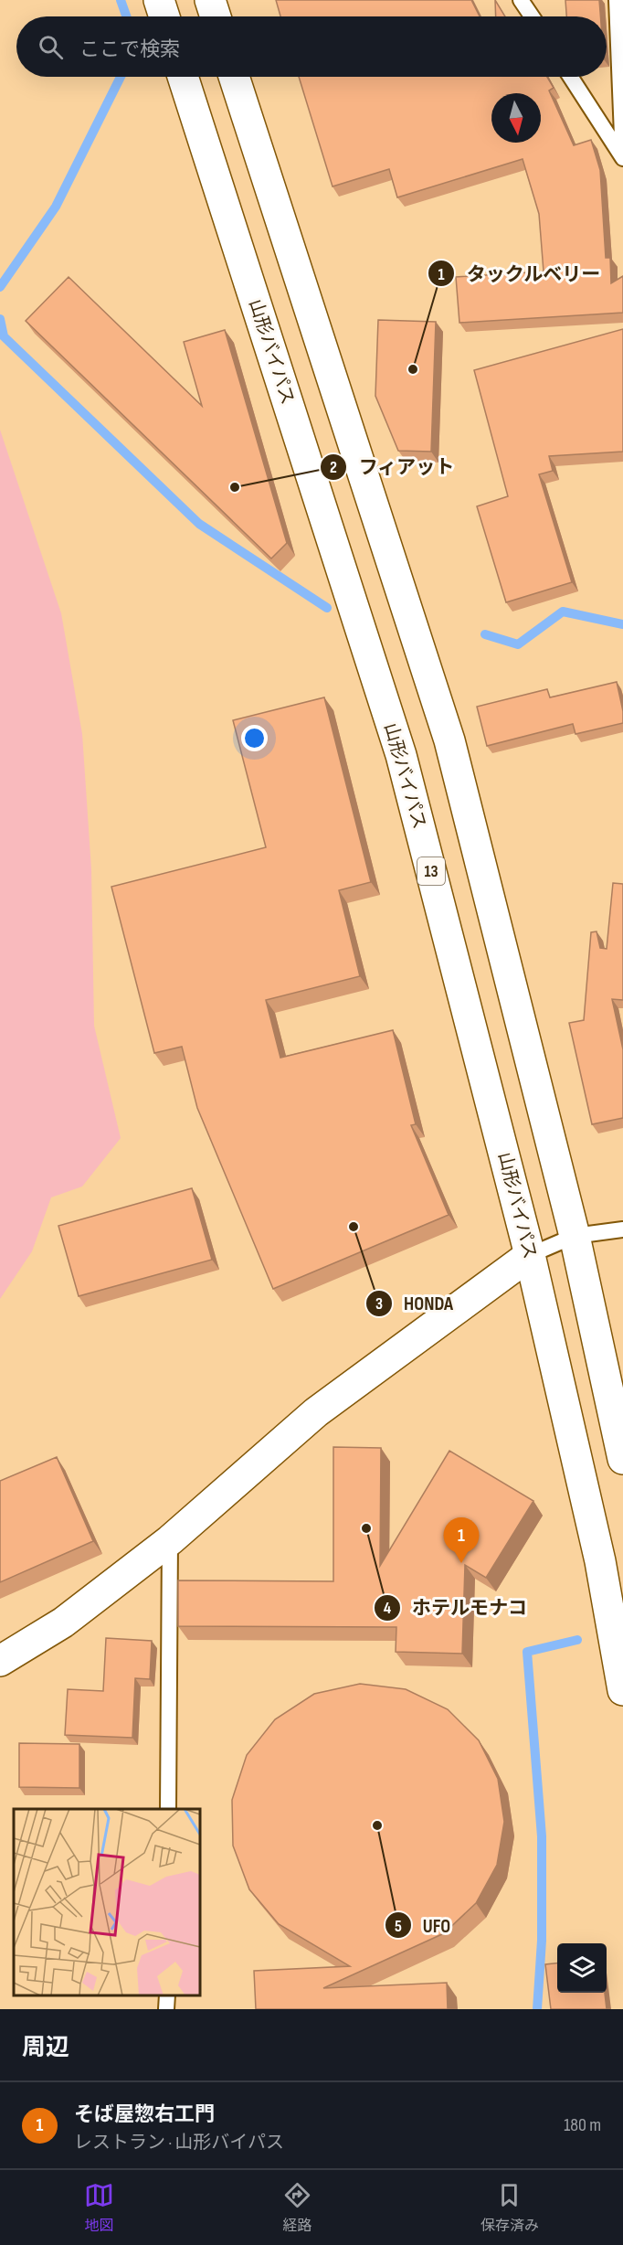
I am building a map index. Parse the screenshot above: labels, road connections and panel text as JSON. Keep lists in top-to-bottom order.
{
  "streets": {
    "main road": ["山形バイパス", "13"]
  },
  "places": [
    "タックルベリー",
    "フィアット",
    "HONDA",
    "ホテルモナコ",
    "UFO"
  ],
  "north": "bottom",
  "page": {
    "search": "ここで検索",
    "pins": "1",
    "heading": "周辺",
    "list": [
      {
        "mark": "1",
        "name": "そば屋惣右工門",
        "note": "レストラン · 山形バイパス",
        "value": "180 m"
      }
    ],
    "nav": ["地図", "経路", "保存済み"]
  }
}
